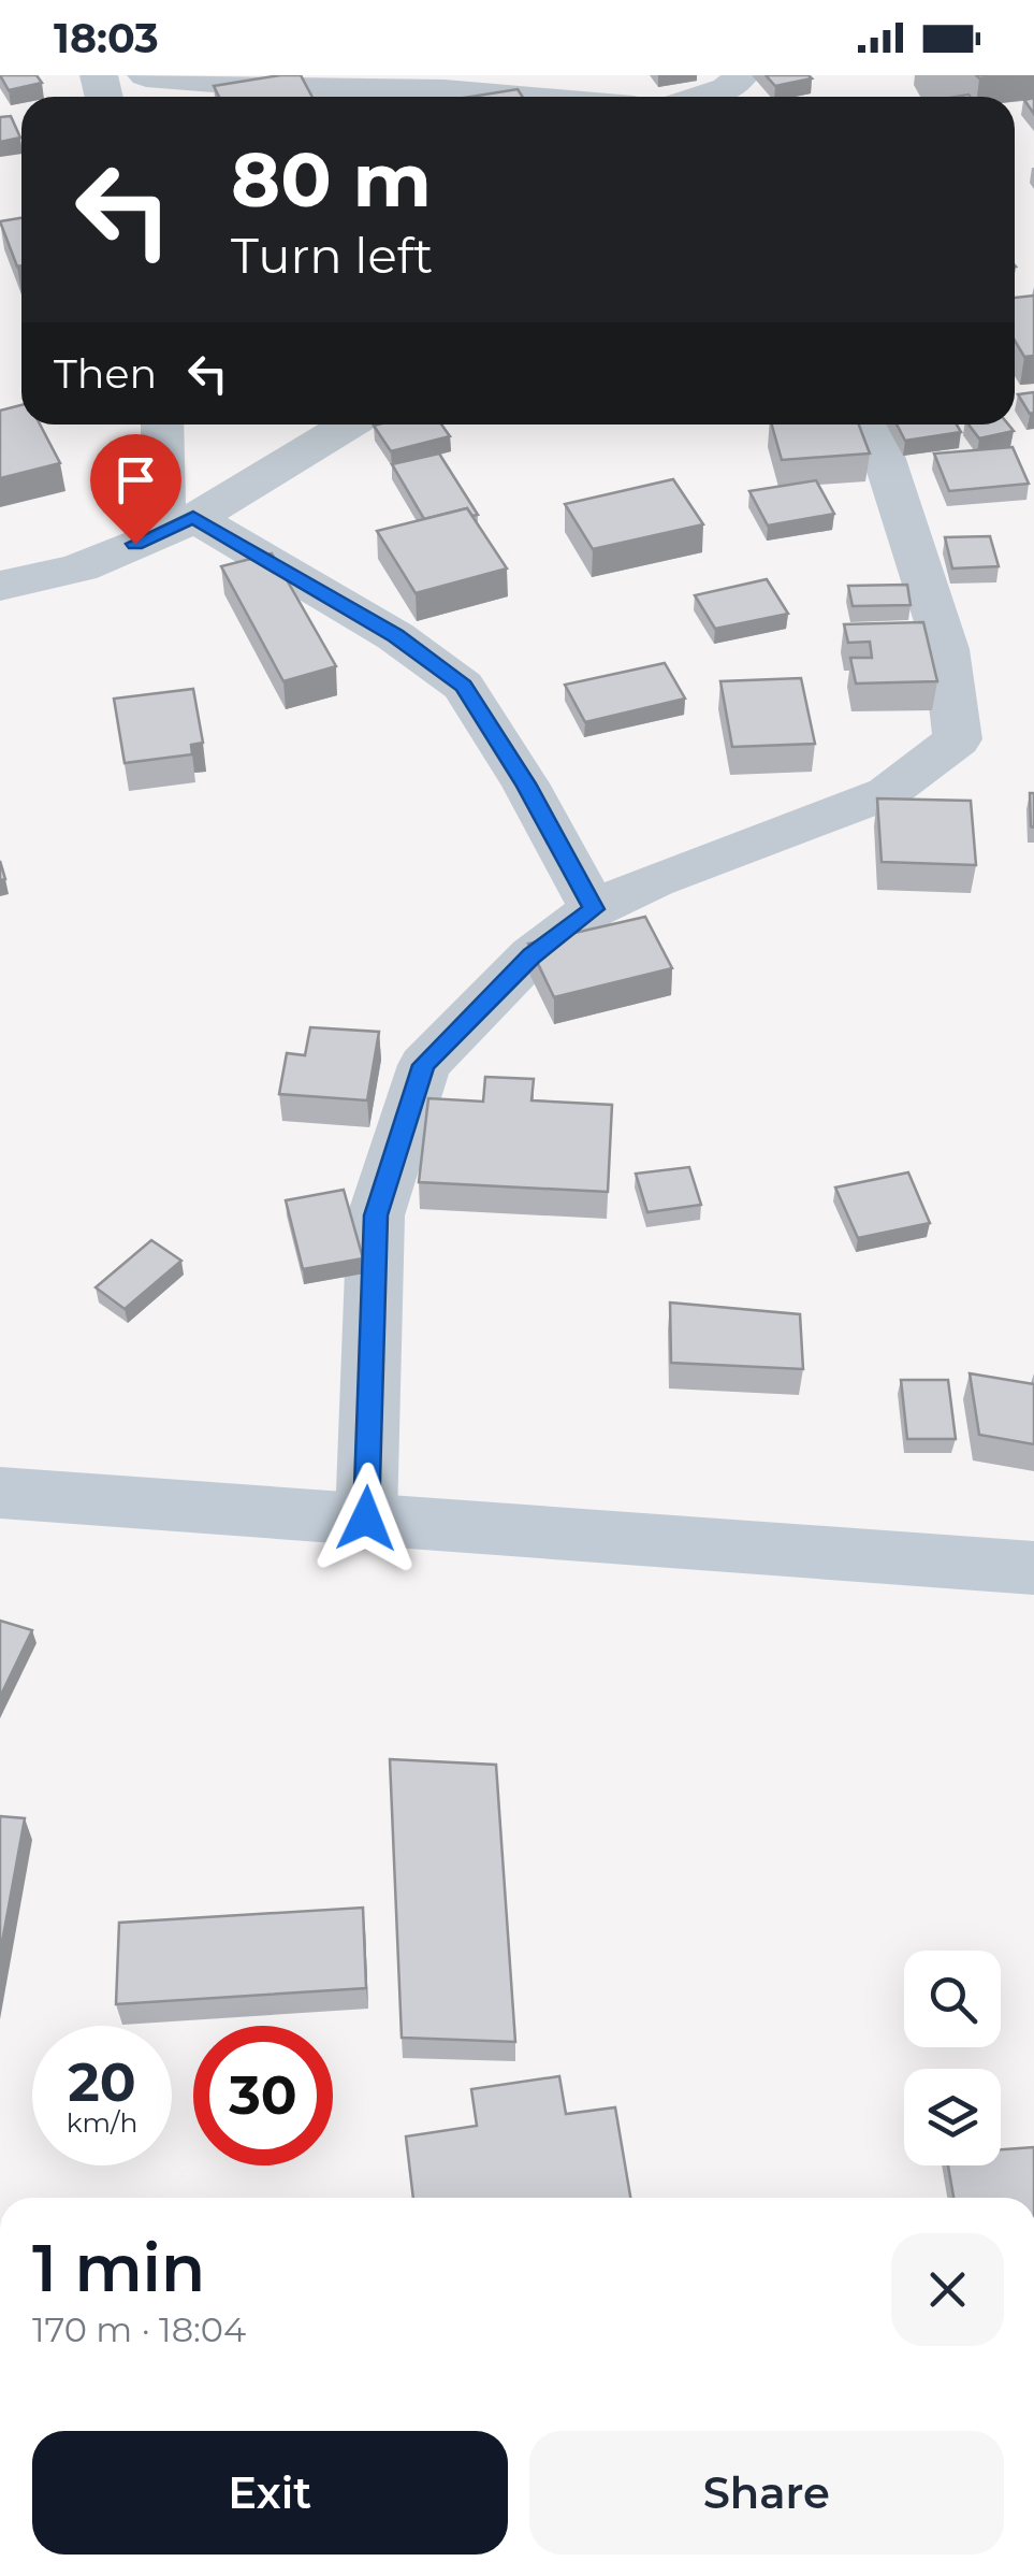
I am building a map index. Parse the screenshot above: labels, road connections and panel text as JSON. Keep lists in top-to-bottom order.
{
  "page": {
    "status": "18:03",
    "turn": ["80 m", "Turn left"],
    "then": "Then",
    "speed": "20 km/h",
    "limit": "30",
    "heading": ["1 min", "170 m · 18:04"],
    "buttons": ["Exit", "Share"]
  }
}
